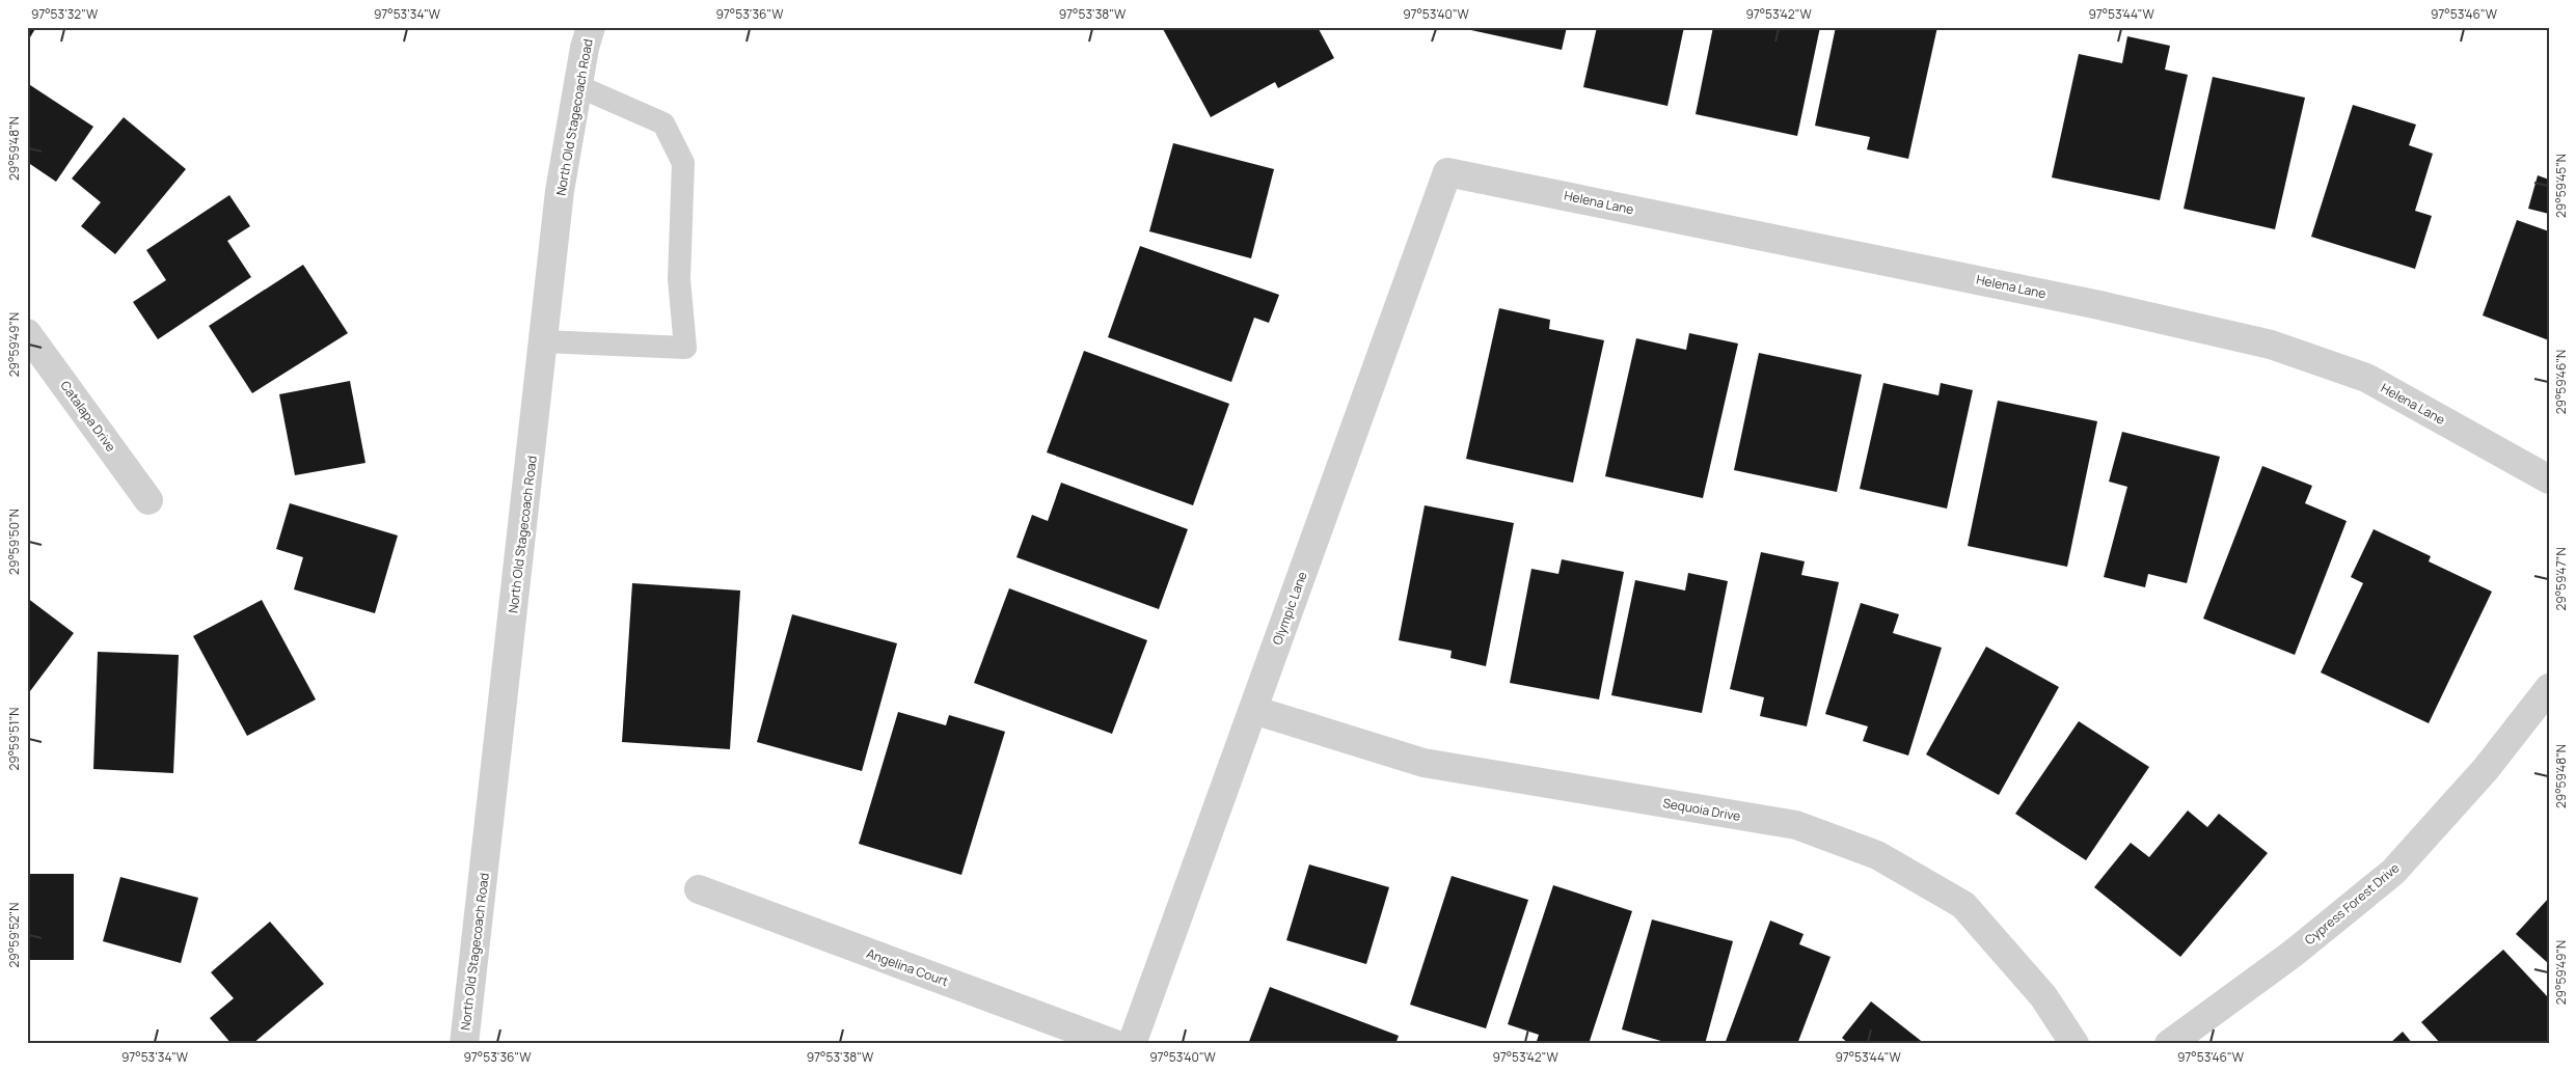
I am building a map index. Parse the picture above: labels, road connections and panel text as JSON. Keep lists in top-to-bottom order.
{
  "streets": {
    "street": [
      "North Old Stagecoach Road",
      "Helena Lane",
      "Catalapa Drive",
      "Olympic Lane",
      "Sequoia Drive",
      "Cypress Forest Drive",
      "Angelina Court"
    ]
  },
  "crossings": [
    ["Helena Lane", "Olympic Lane"],
    ["Olympic Lane", "Sequoia Drive"]
  ],
  "coordinates": [
    "97°53'32\"W",
    "97°53'34\"W",
    "97°53'36\"W",
    "97°53'38\"W",
    "97°53'40\"W",
    "97°53'42\"W",
    "97°53'44\"W",
    "97°53'46\"W",
    "29°59'48\"N",
    "29°59'45\"N",
    "29°59'49\"N",
    "29°59'46\"N",
    "29°59'50\"N",
    "29°59'47\"N",
    "29°59'51\"N",
    "29°59'52\"N"
  ]
}
